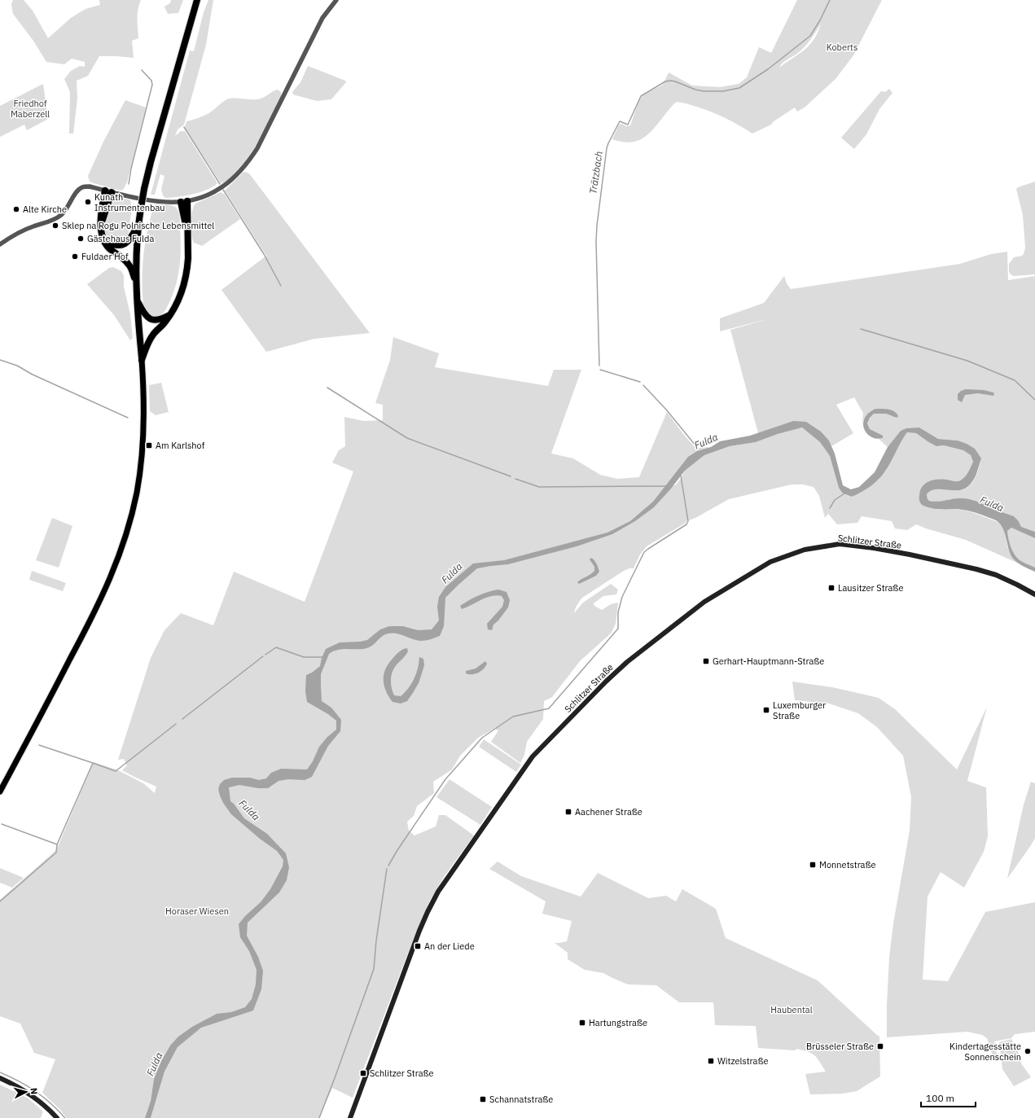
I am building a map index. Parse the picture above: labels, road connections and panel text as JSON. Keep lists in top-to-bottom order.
{
  "streets": {
    "main road": ["Schlitzer Straße"]
  },
  "water": ["Trätzbach", "Fulda"],
  "parks": [
    "Koberts",
    "Friedhof Maberzell",
    "Horaser Wiesen",
    "Haubental"
  ],
  "places": {
    "other": [
      "Kunath Instrumentenbau",
      "Alte Kirche",
      "Sklep na Rogu Polnische Lebensmittel",
      "Gästehaus Fulda",
      "Fuldaer Hof",
      "Kindertagesstätte Sonnenschein"
    ],
    "transit": [
      "Am Karlshof",
      "Lausitzer Straße",
      "Gerhart-Hauptmann-Straße",
      "Luxemburger Straße",
      "Aachener Straße",
      "Monnetstraße",
      "An der Liede",
      "Hartungstraße",
      "Brüsseler Straße",
      "Witzelstraße",
      "Schlitzer Straße",
      "Schannatstraße"
    ]
  },
  "scale_bar": "100 m",
  "north": "right"
}
